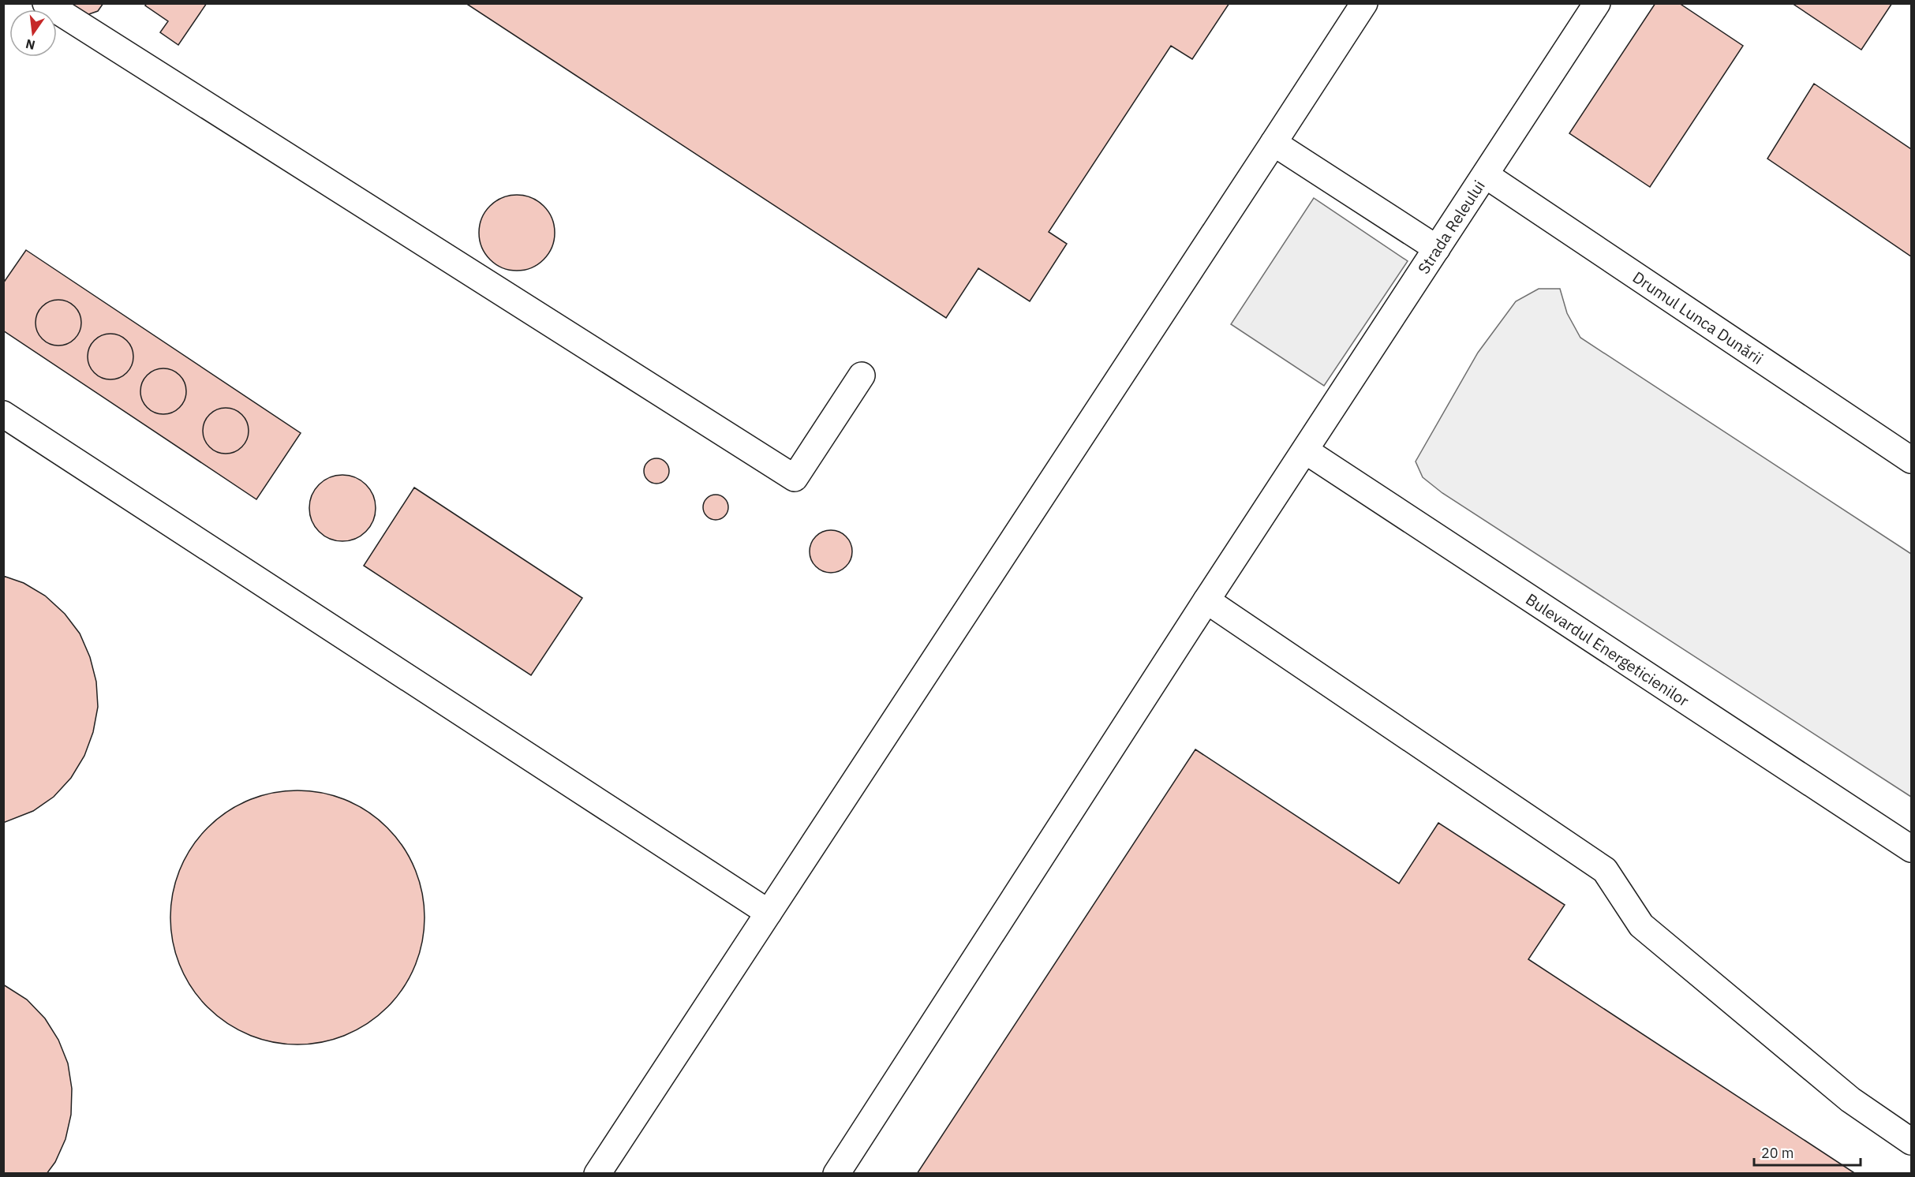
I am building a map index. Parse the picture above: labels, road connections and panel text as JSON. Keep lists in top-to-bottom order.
{
  "streets": {
    "street": ["Strada Releului", "Drumul Lunca Dunării", "Bulevardul Energeticienilor"]
  },
  "crossings": [
    ["Strada Releului", "Drumul Lunca Dunării"],
    ["Strada Releului", "Bulevardul Energeticienilor"]
  ],
  "scale_bar": "20 m",
  "north": "bottom"
}
